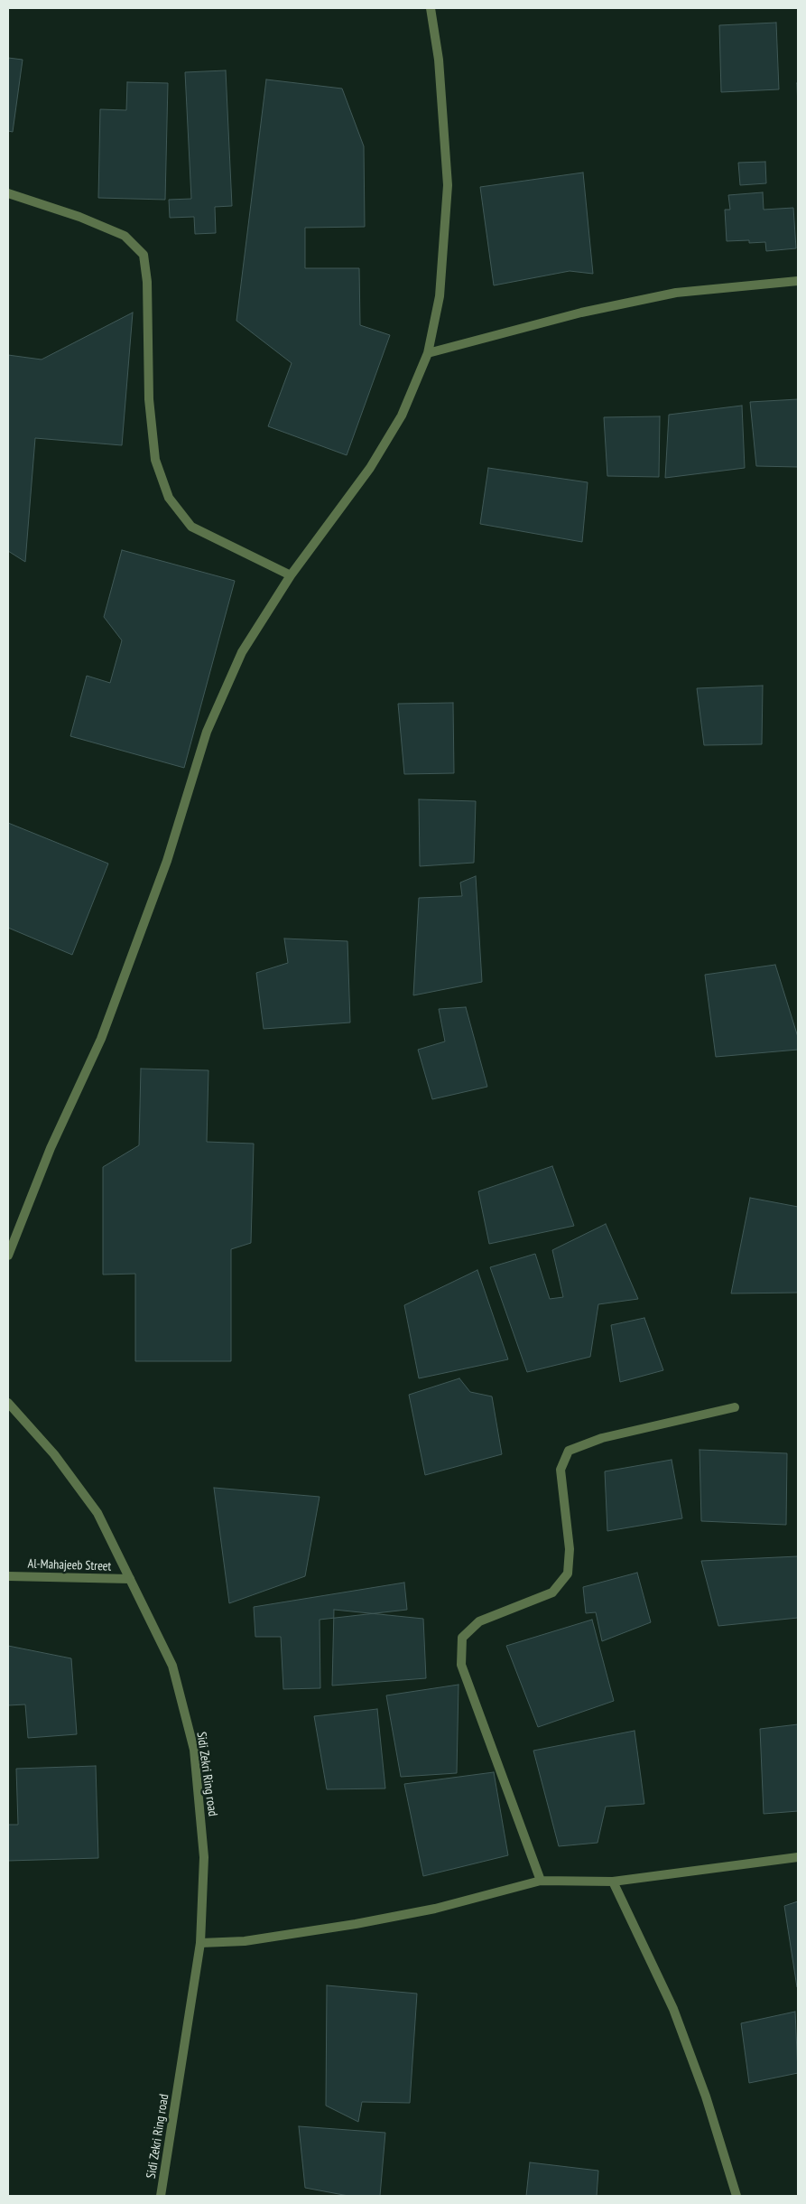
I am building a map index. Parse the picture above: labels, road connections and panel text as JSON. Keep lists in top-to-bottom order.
{
  "streets": {
    "street": ["Al-Mahajeeb Street", "Sidi Zekri Ring road"]
  },
  "crossings": [
    ["Al-Mahajeeb Street", "Sidi Zekri Ring road"]
  ]
}
